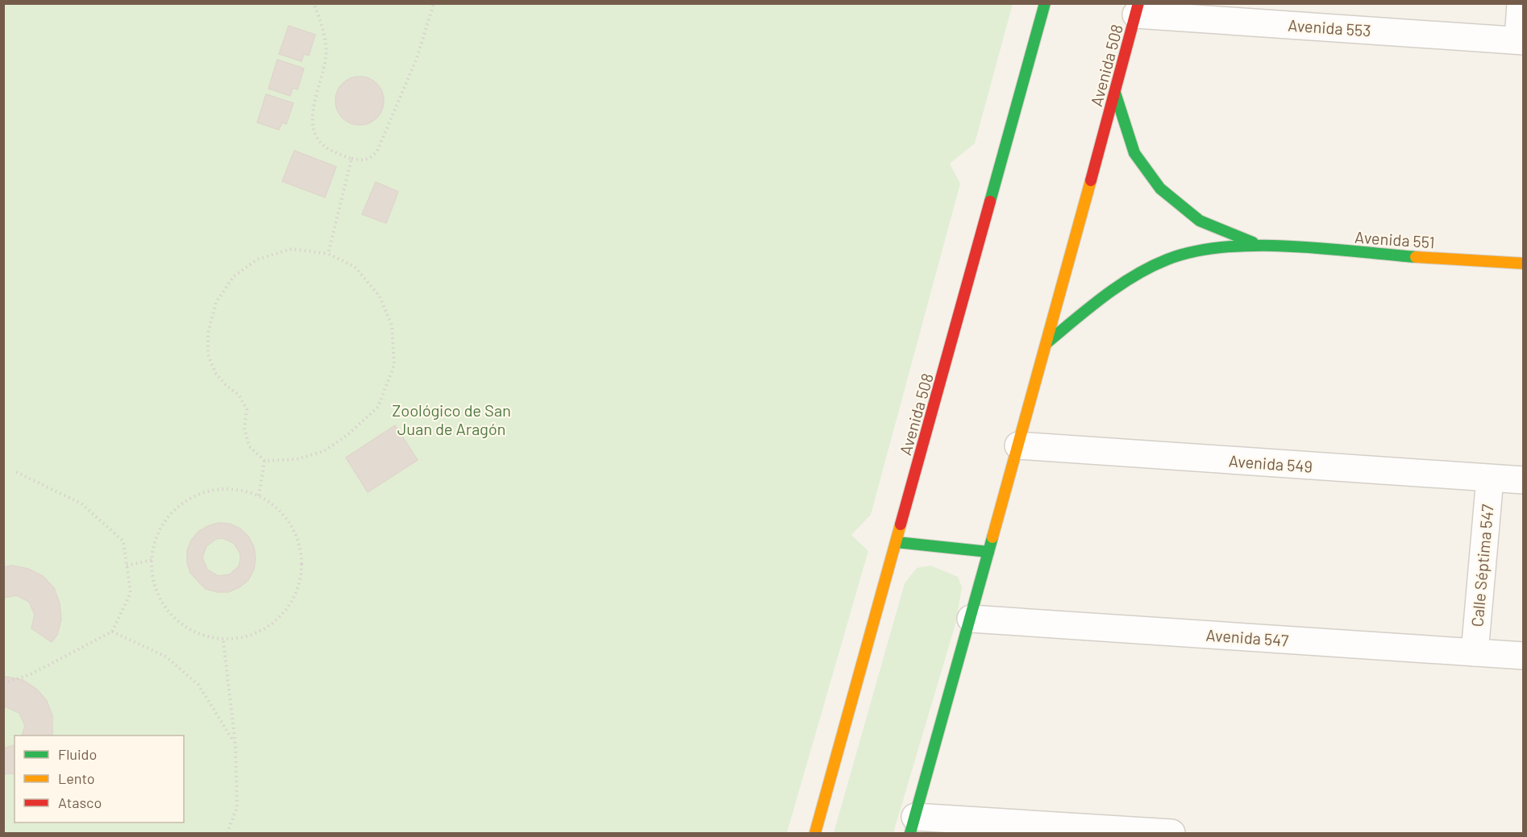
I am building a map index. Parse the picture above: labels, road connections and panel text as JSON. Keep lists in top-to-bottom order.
{
  "streets": {
    "street": [
      "Avenida 553",
      "Avenida 508",
      "Avenida 551",
      "Avenida 549",
      "Calle Séptima 547",
      "Avenida 547"
    ]
  },
  "crossings": [
    ["Avenida 553", "Avenida 508"],
    ["Avenida 508", "Avenida 551"],
    ["Avenida 508", "Avenida 549"],
    ["Avenida 508", "Avenida 547"],
    ["Avenida 549", "Calle Séptima 547"],
    ["Calle Séptima 547", "Avenida 547"]
  ],
  "parks": ["Zoológico de San Juan de Aragón"],
  "legend": ["Fluido", "Lento", "Atasco"]
}
